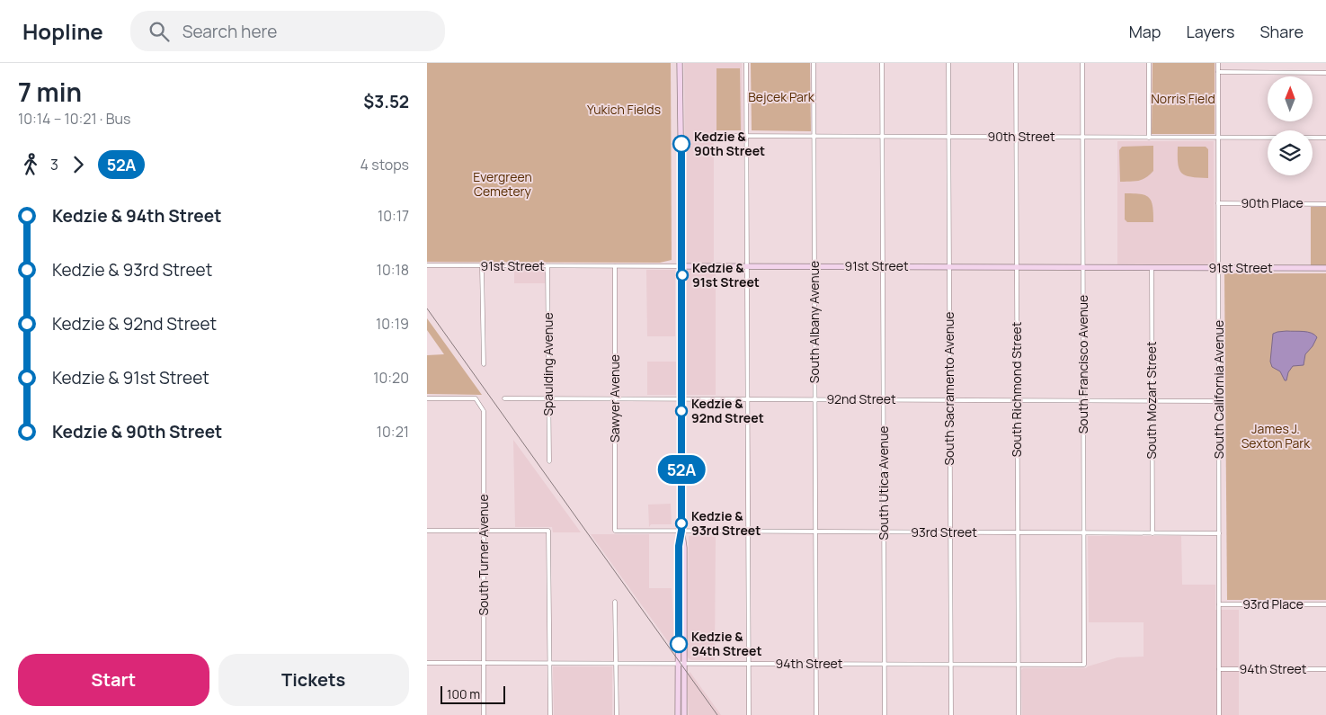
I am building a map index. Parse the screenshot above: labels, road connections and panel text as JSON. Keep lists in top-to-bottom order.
{
  "streets": {
    "main road": ["91st Street"],
    "street": [
      "90th Street",
      "90th Place",
      "South Albany Avenue",
      "Spaulding Avenue",
      "South Francisco Avenue",
      "South Sacramento Avenue",
      "South Richmond Street",
      "South California Avenue",
      "Sawyer Avenue",
      "92nd Street",
      "South Mozart Street",
      "South Utica Avenue",
      "93rd Street",
      "South Turner Avenue",
      "93rd Place",
      "94th Street"
    ]
  },
  "crossings": [
    ["90th Street", "South Albany Avenue"],
    ["90th Street", "South Francisco Avenue"],
    ["90th Street", "South Sacramento Avenue"],
    ["90th Street", "South Richmond Street"],
    ["90th Street", "South California Avenue"],
    ["90th Street", "South Utica Avenue"],
    ["90th Place", "South California Avenue"],
    ["91st Street", "South Albany Avenue"],
    ["91st Street", "Spaulding Avenue"],
    ["91st Street", "South Francisco Avenue"],
    ["91st Street", "South Sacramento Avenue"],
    ["91st Street", "South Richmond Street"],
    ["91st Street", "South California Avenue"],
    ["91st Street", "Sawyer Avenue"],
    ["91st Street", "South Mozart Street"],
    ["91st Street", "South Utica Avenue"],
    ["South Albany Avenue", "92nd Street"],
    ["South Albany Avenue", "93rd Street"],
    ["South Albany Avenue", "94th Street"],
    ["Spaulding Avenue", "92nd Street"],
    ["South Francisco Avenue", "92nd Street"],
    ["South Francisco Avenue", "93rd Street"],
    ["South Francisco Avenue", "94th Street"],
    ["South Sacramento Avenue", "92nd Street"],
    ["South Sacramento Avenue", "93rd Street"],
    ["South Sacramento Avenue", "94th Street"],
    ["South Richmond Street", "92nd Street"],
    ["South Richmond Street", "93rd Street"],
    ["South Richmond Street", "94th Street"],
    ["South California Avenue", "92nd Street"],
    ["South California Avenue", "93rd Street"],
    ["South California Avenue", "93rd Place"],
    ["South California Avenue", "94th Street"],
    ["Sawyer Avenue", "92nd Street"],
    ["Sawyer Avenue", "93rd Street"],
    ["92nd Street", "South Mozart Street"],
    ["92nd Street", "South Utica Avenue"],
    ["South Mozart Street", "93rd Street"],
    ["South Utica Avenue", "93rd Street"],
    ["South Utica Avenue", "94th Street"],
    ["South Turner Avenue", "94th Street"]
  ],
  "parks": [
    "Bejcek Park",
    "Norris Field",
    "Yukich Fields",
    "Evergreen Cemetery",
    "James J. Sexton Park"
  ],
  "places": [
    "Kedzie & 90th Street",
    "Kedzie & 91st Street",
    "Kedzie & 92nd Street",
    "Kedzie & 93rd Street",
    "Kedzie & 94th Street"
  ],
  "lines": ["bus line 52A"],
  "scale_bar": "100 m",
  "north": "top",
  "page": {
    "header": "Hopline",
    "search": "Search here",
    "nav": ["Map", "Layers", "Share"],
    "heading": ["7 min", "10:14 – 10:21 · Bus", "$3.52"],
    "on_map": "52A",
    "legs": ["3", "52A", "4 stops"],
    "list": [
      {
        "name": "Kedzie & 94th Street",
        "value": "10:17"
      },
      {
        "name": "Kedzie & 93rd Street",
        "value": "10:18"
      },
      {
        "name": "Kedzie & 92nd Street",
        "value": "10:19"
      },
      {
        "name": "Kedzie & 91st Street",
        "value": "10:20"
      },
      {
        "name": "Kedzie & 90th Street",
        "value": "10:21"
      }
    ],
    "buttons": ["Start", "Tickets"],
    "scale": "100 m"
  }
}
